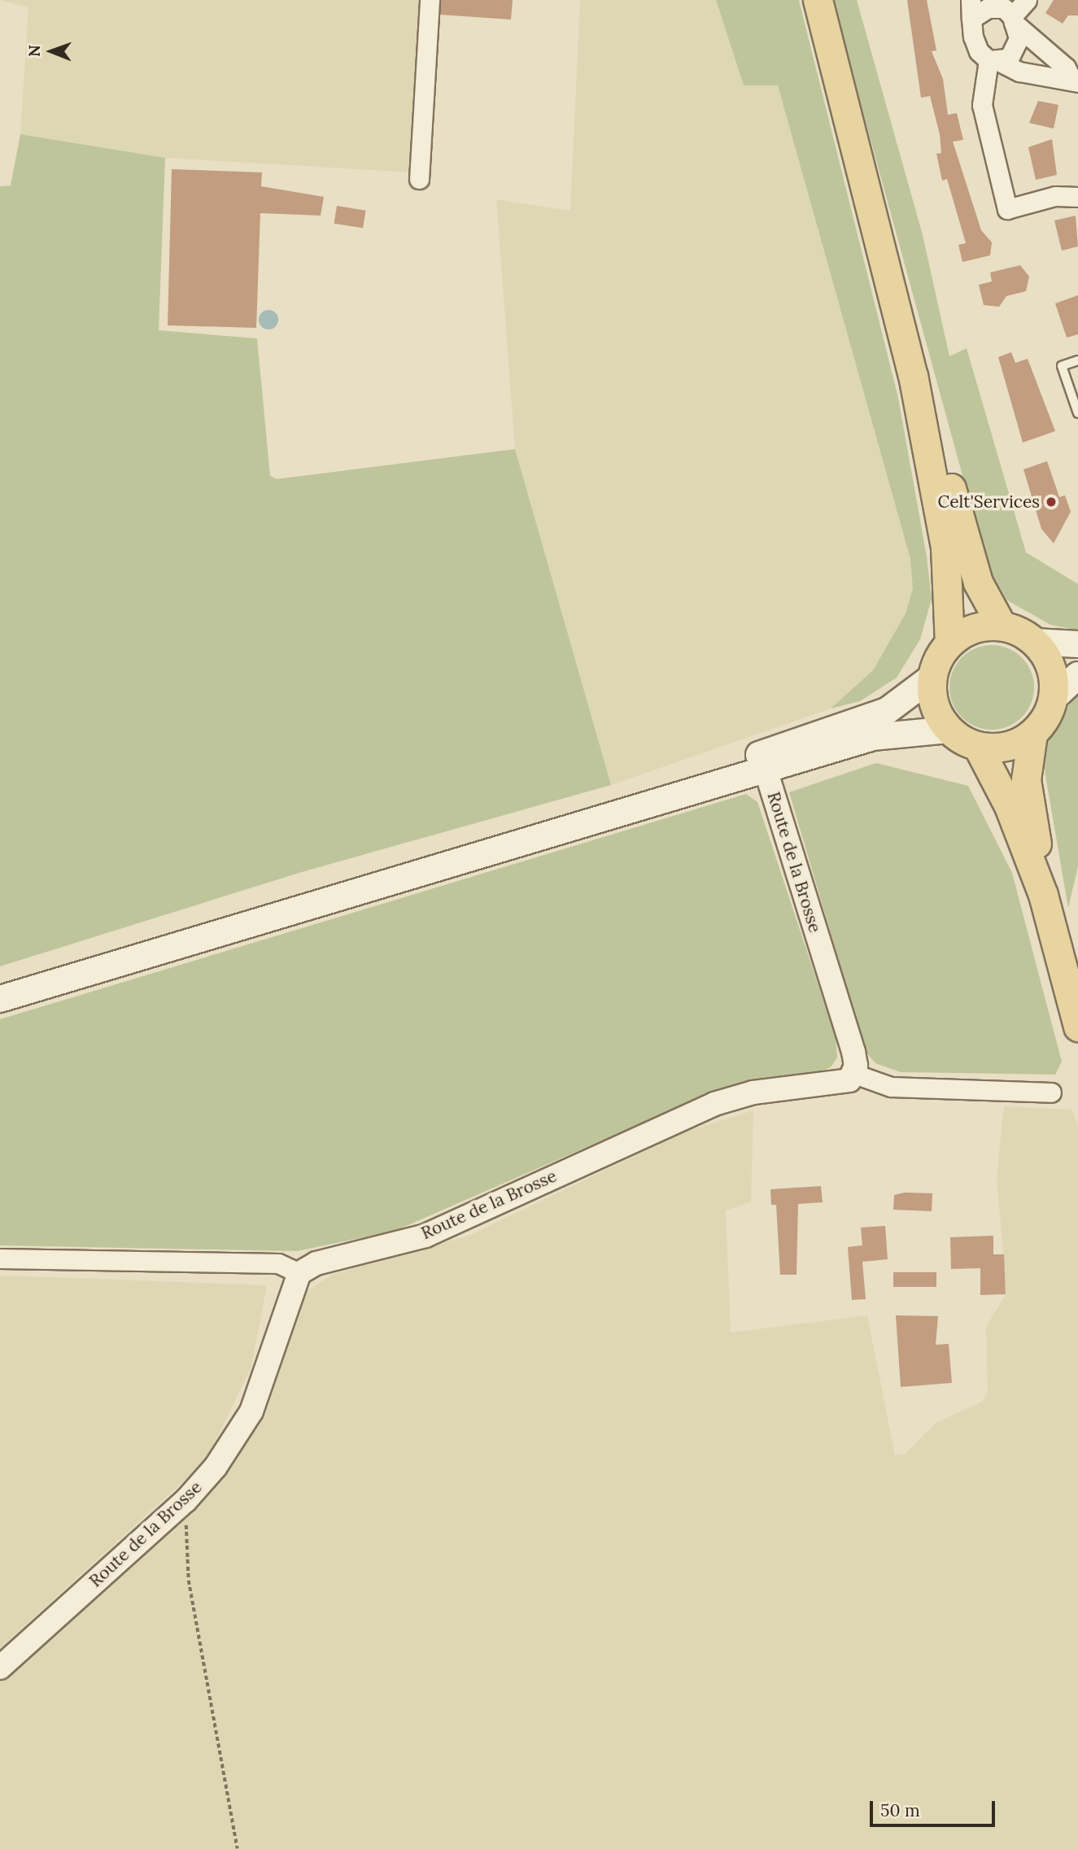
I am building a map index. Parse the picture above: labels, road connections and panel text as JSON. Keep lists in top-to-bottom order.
{
  "streets": {
    "street": ["Route de la Brosse"]
  },
  "places": ["Celt'Services"],
  "scale_bar": "50 m",
  "north": "left"
}
